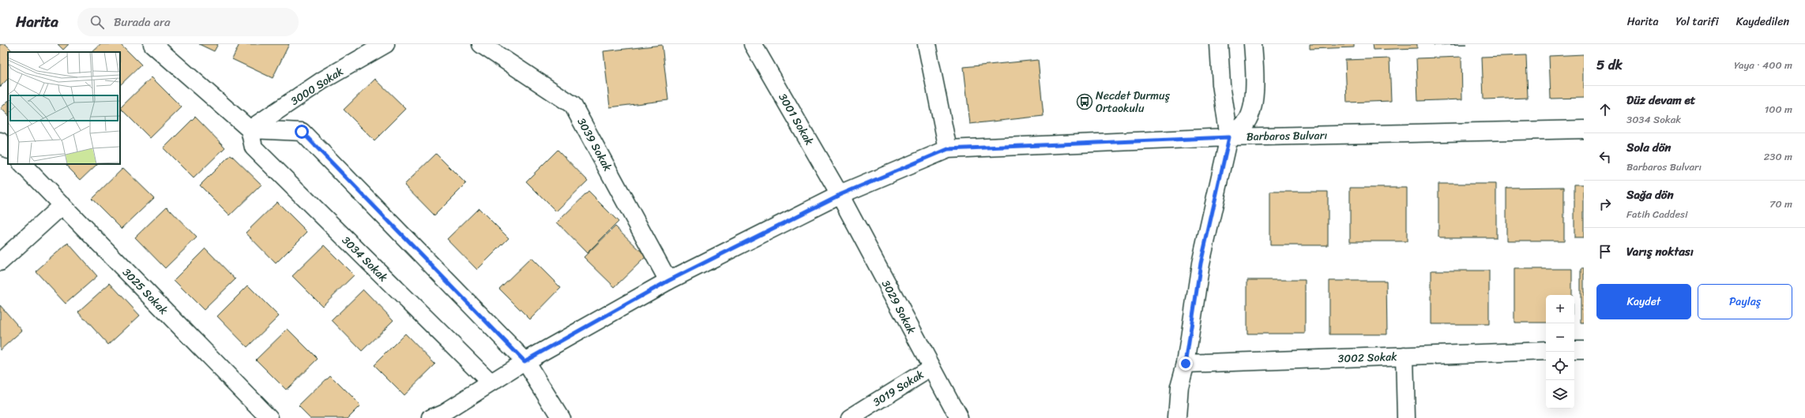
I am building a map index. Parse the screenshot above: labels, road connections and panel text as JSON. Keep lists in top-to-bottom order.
{
  "streets": {
    "street": [
      "3000 Sokak",
      "3001 Sokak",
      "Barbaros Bulvarı",
      "3039 Sokak",
      "3034 Sokak",
      "3025 Sokak",
      "3029 Sokak",
      "3002 Sokak",
      "3019 Sokak"
    ]
  },
  "crossings": [
    ["3000 Sokak", "3034 Sokak"],
    ["3001 Sokak", "Barbaros Bulvarı"],
    ["3001 Sokak", "3029 Sokak"],
    ["Barbaros Bulvarı", "3039 Sokak"],
    ["Barbaros Bulvarı", "3034 Sokak"],
    ["Barbaros Bulvarı", "3029 Sokak"],
    ["3029 Sokak", "3019 Sokak"]
  ],
  "places": {
    "bus stop": ["Necdet Durmuş Ortaokulu"]
  },
  "page": {
    "header": "Harita",
    "search": "Burada ara",
    "nav": ["Harita", "Yol tarifi", "Kaydedilen"],
    "heading": ["5 dk", "Yaya · 400 m"],
    "list": [
      ["Düz devam et", "3034 Sokak", "100 m"],
      ["Sola dön", "Barbaros Bulvarı", "230 m"],
      ["Sağa dön", "Fatih Caddesi", "70 m"],
      "Varış noktası"
    ],
    "buttons": ["Kaydet", "Paylaş"],
    "map_buttons": ["+", "−"]
  }
}
